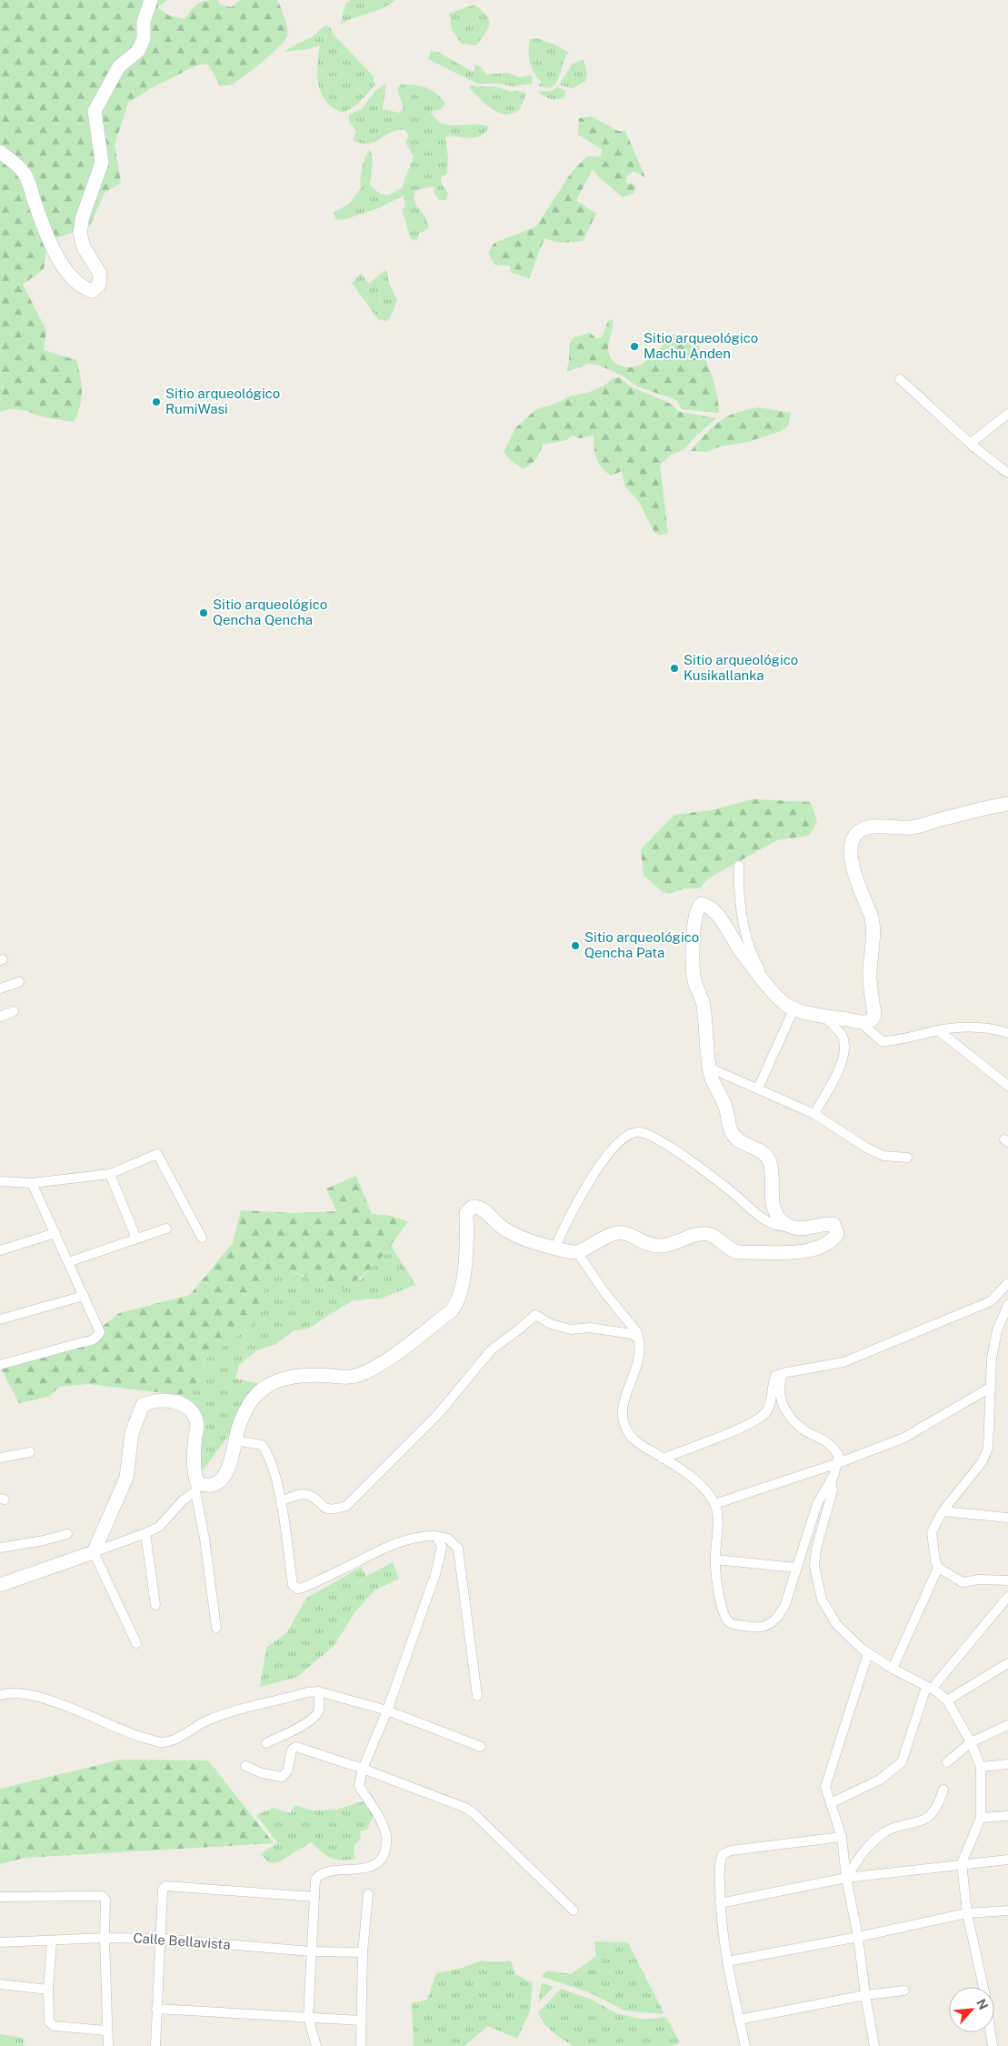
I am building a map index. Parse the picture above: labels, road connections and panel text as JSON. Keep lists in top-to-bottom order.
{
  "streets": {
    "street": ["Calle Bellavista"]
  },
  "places": [
    "Sitio arqueológico Machu Anden",
    "Sitio arqueológico RumiWasi",
    "Sitio arqueológico Qencha Qencha",
    "Sitio arqueológico Kusikallanka",
    "Sitio arqueológico Qencha Pata"
  ],
  "north": "top right"
}
